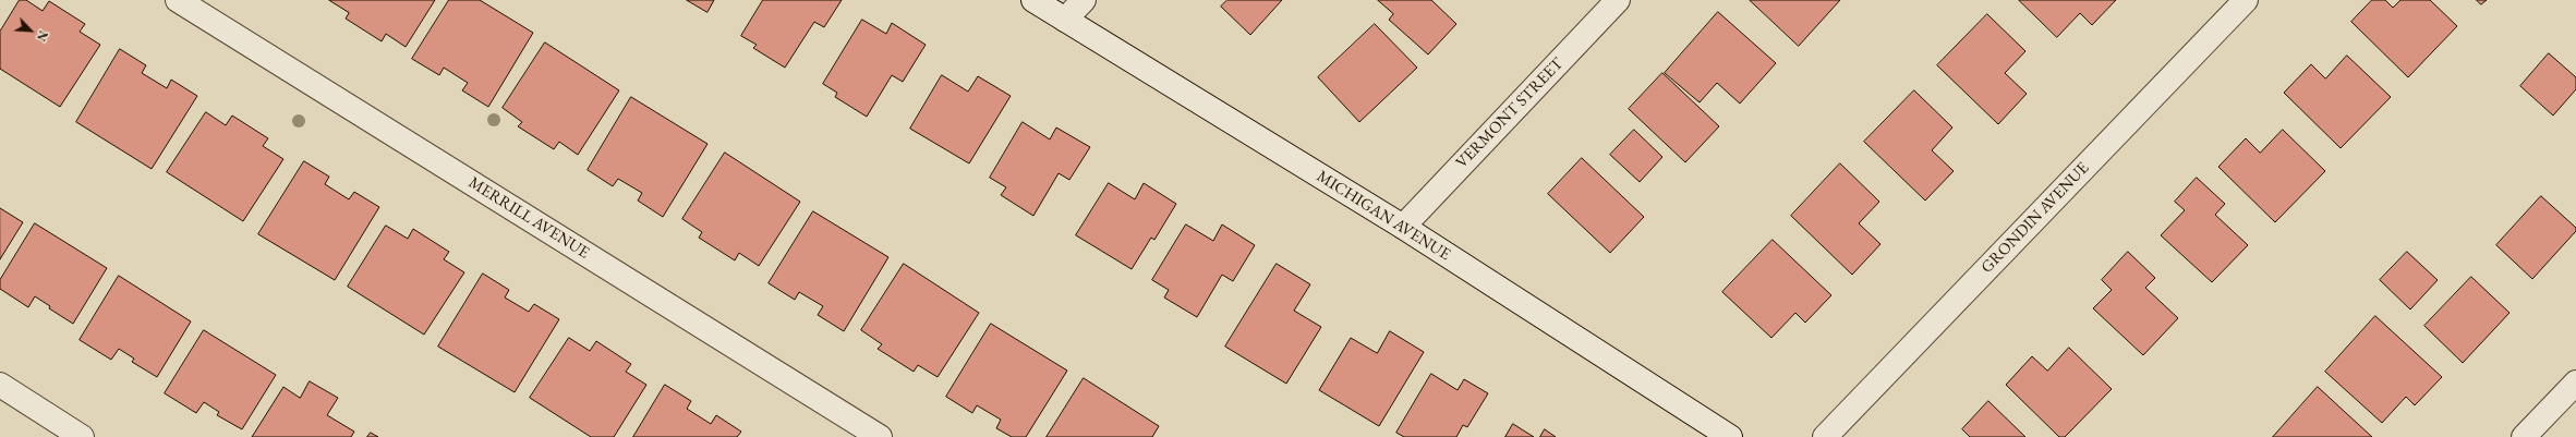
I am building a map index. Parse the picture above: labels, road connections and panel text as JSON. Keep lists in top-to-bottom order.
{
  "streets": {
    "street": [
      "VERMONT STREET",
      "MICHIGAN AVENUE",
      "MERRILL AVENUE",
      "GRONDIN AVENUE"
    ]
  },
  "crossings": [
    ["VERMONT STREET", "MICHIGAN AVENUE"]
  ],
  "north": "bottom right"
}
